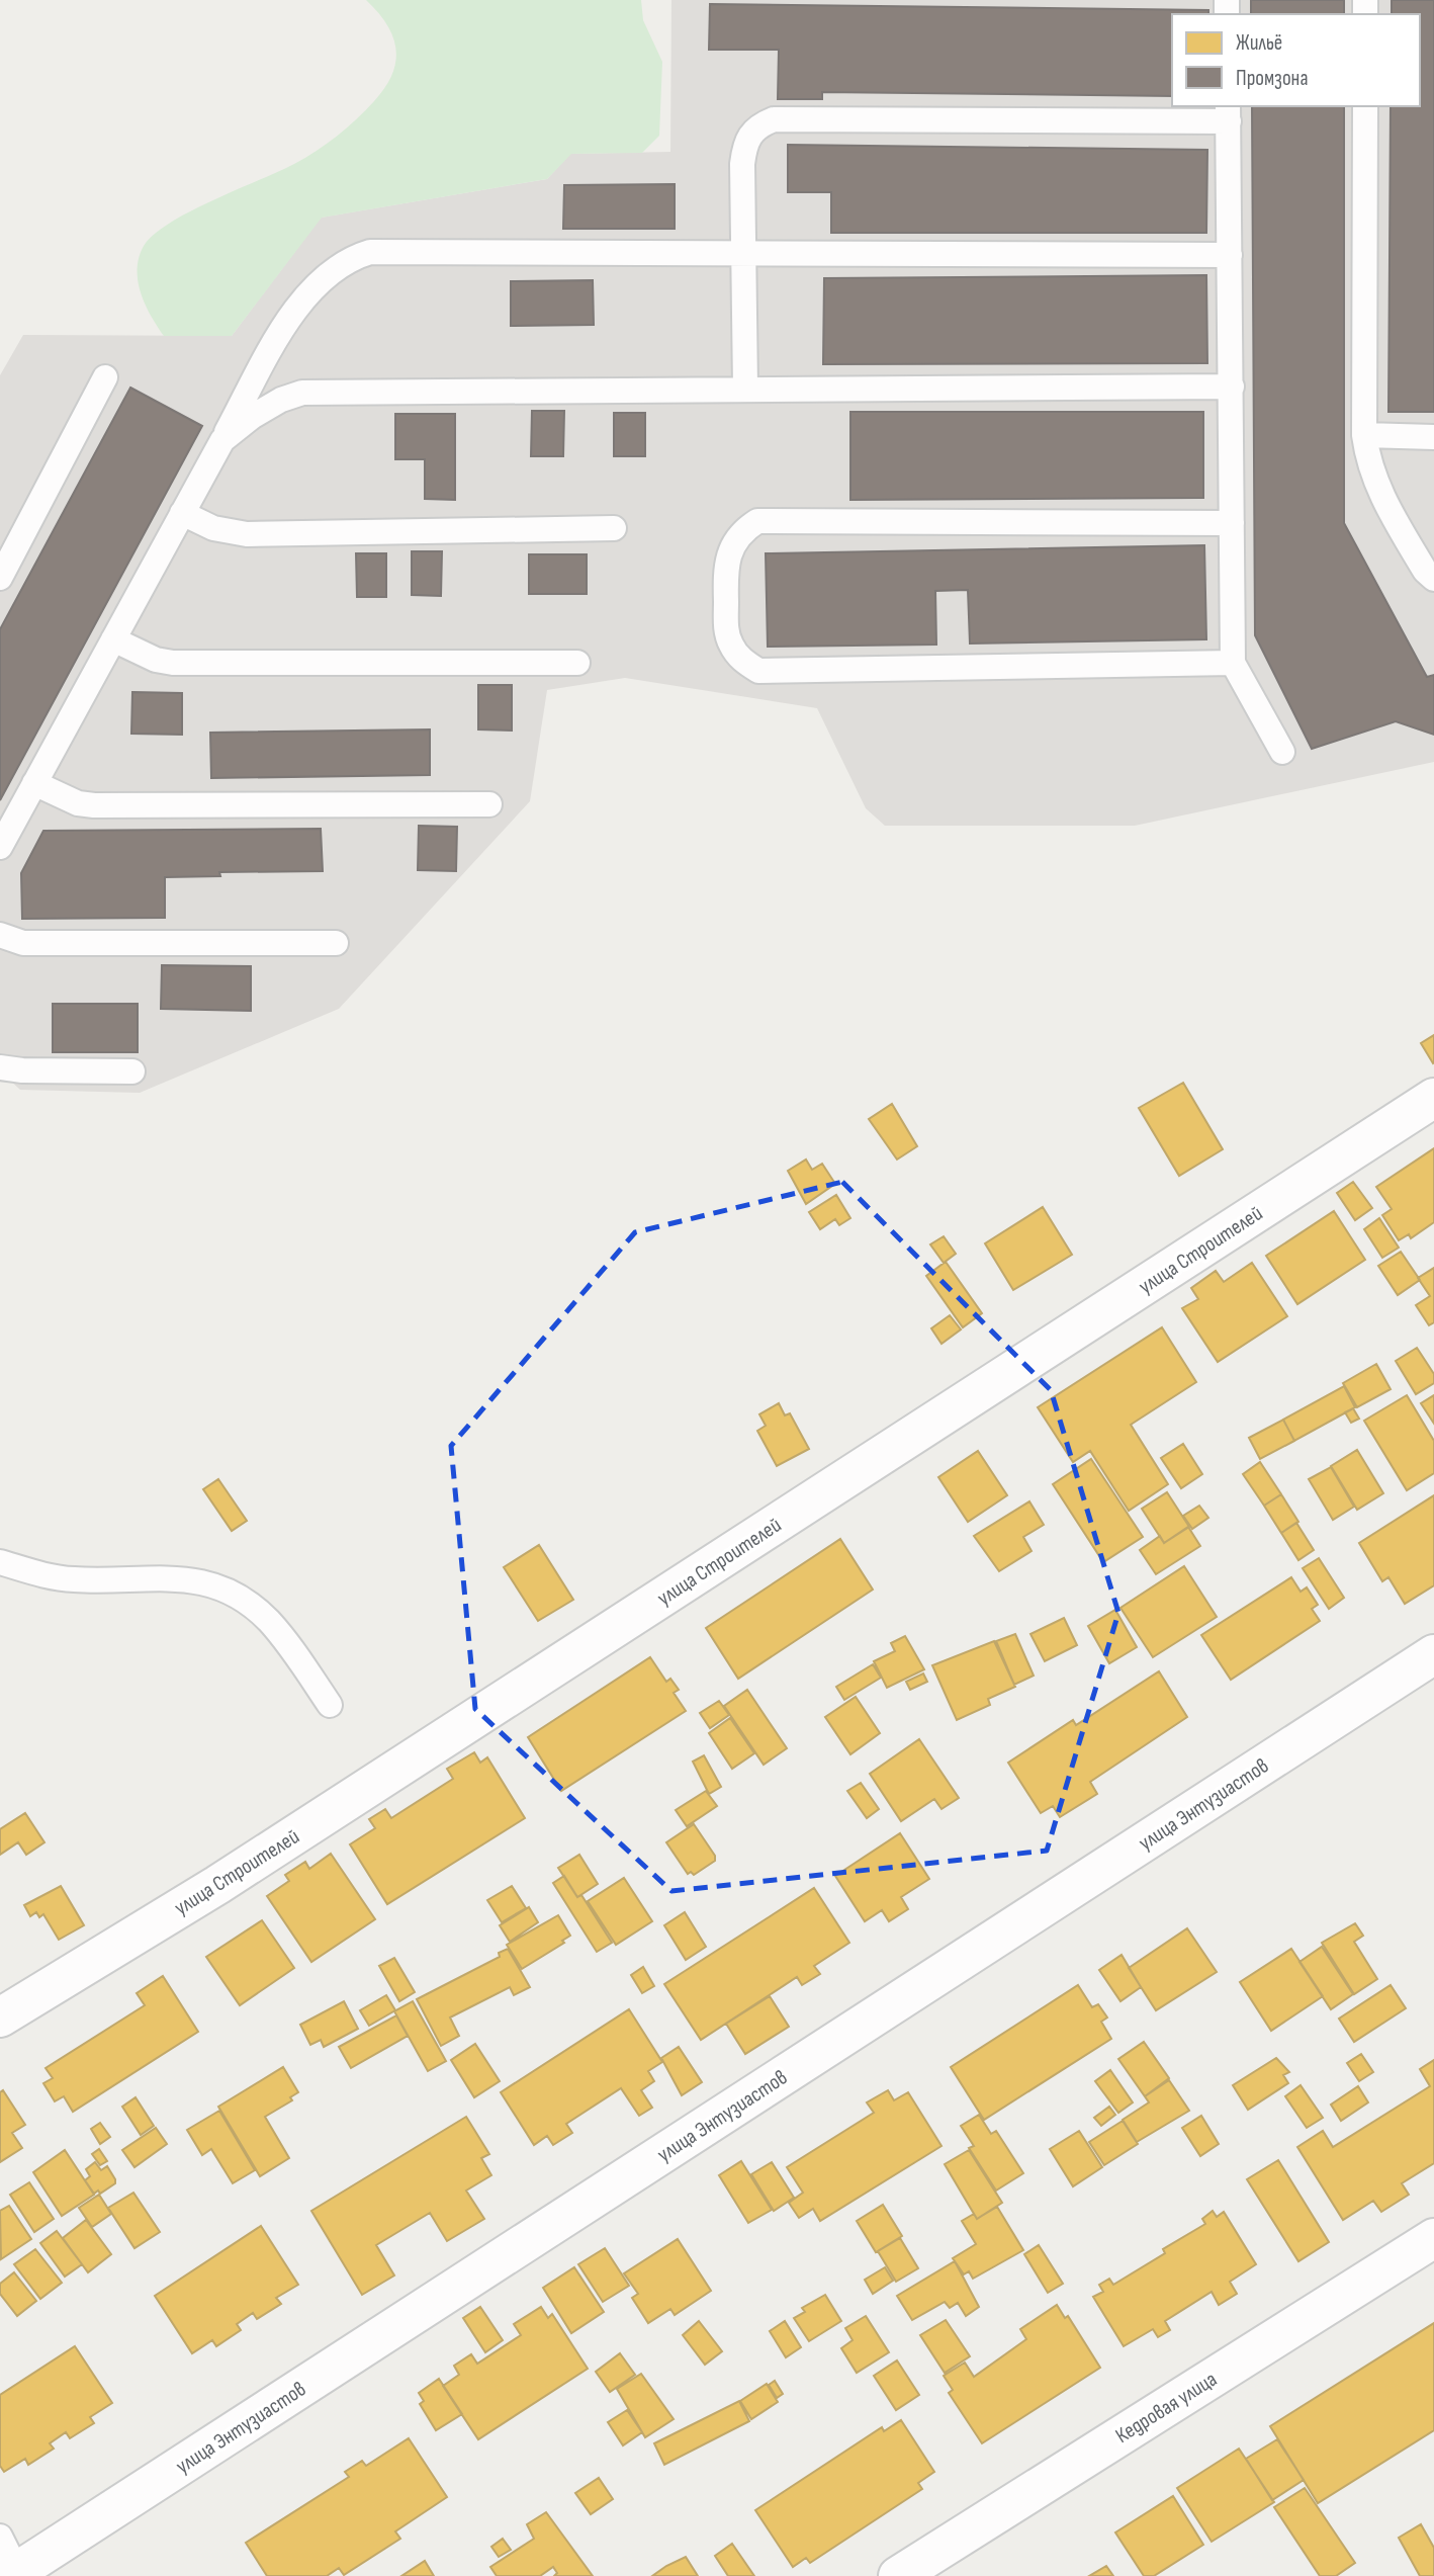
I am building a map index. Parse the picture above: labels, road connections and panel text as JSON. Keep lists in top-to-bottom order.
{
  "streets": {
    "street": ["улица Строителей", "улица Энтузиастов", "Кедровая улица"]
  },
  "legend": ["Жильё", "Промзона"]
}
